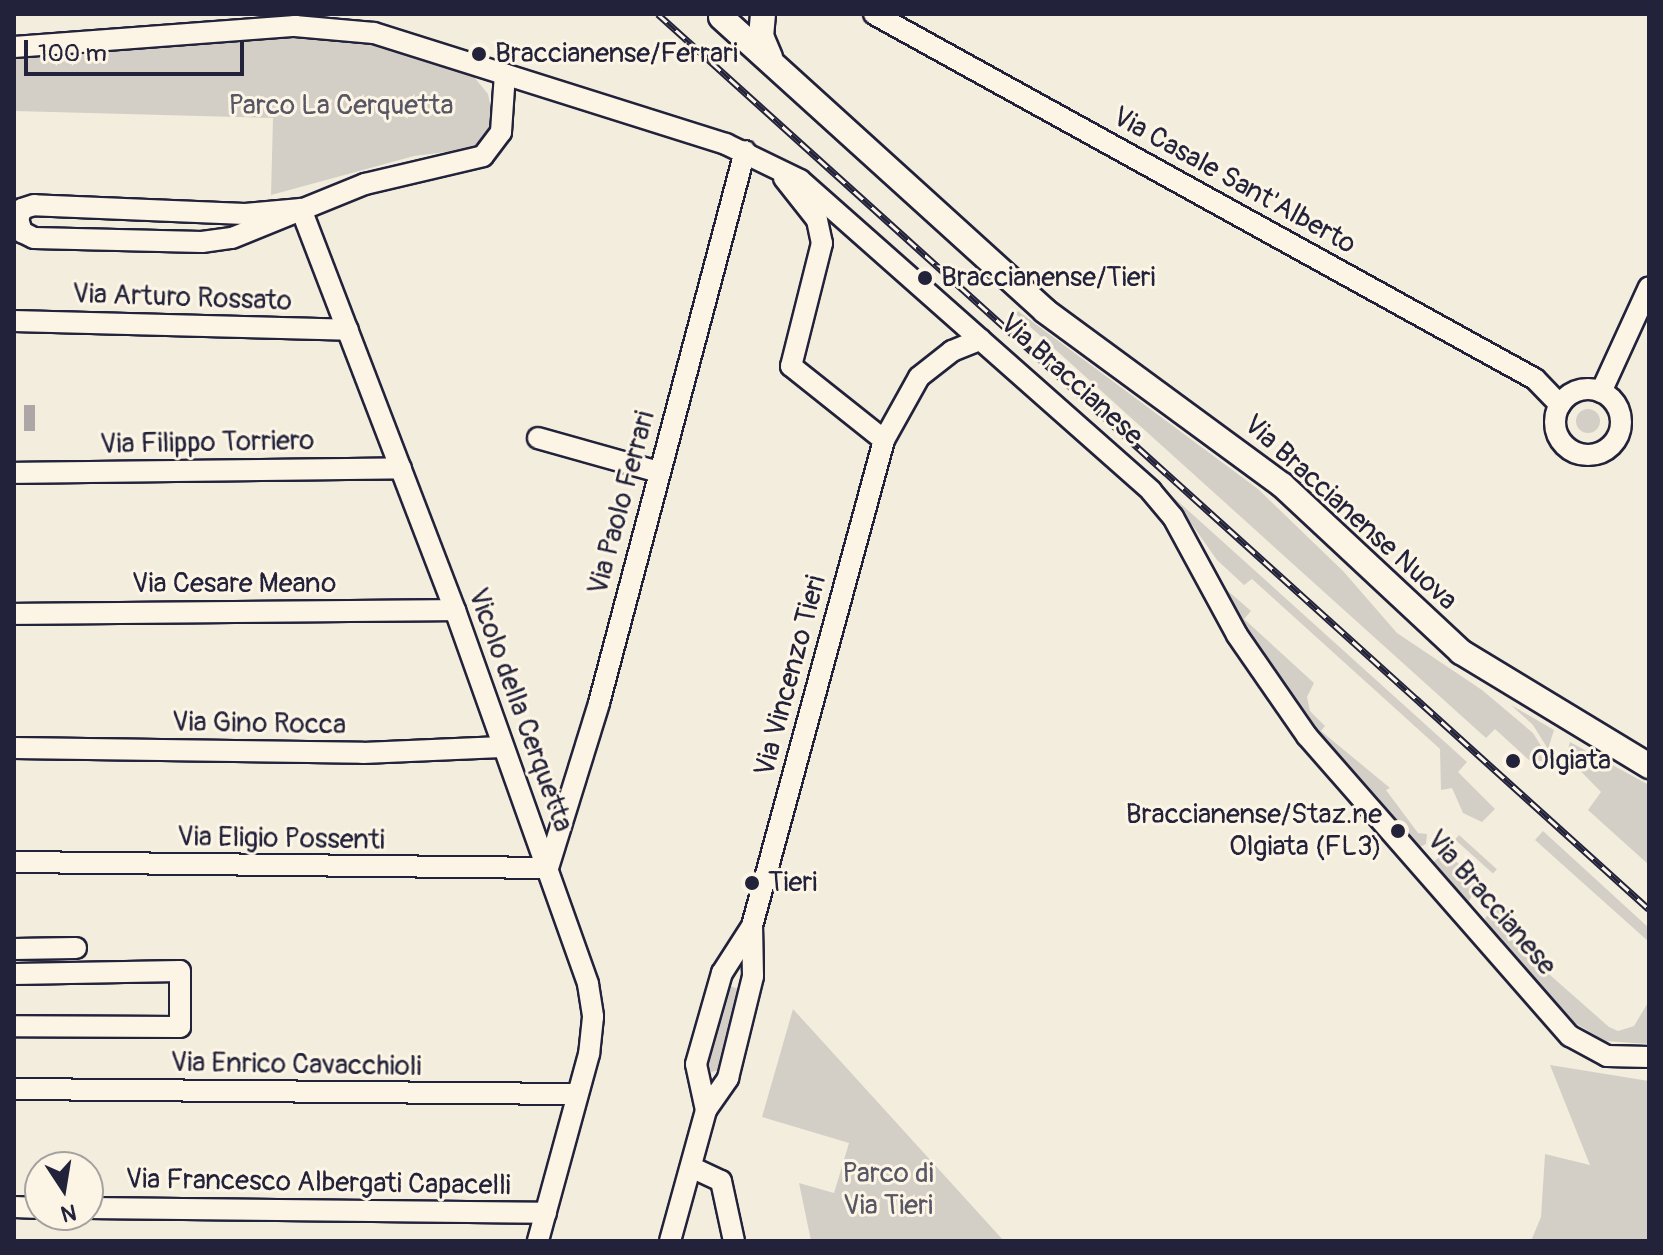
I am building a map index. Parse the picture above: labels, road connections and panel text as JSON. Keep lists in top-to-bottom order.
{
  "streets": {
    "main road": ["Via Braccianense Nuova"],
    "street": [
      "Via Casale Sant'Alberto",
      "Via Arturo Rossato",
      "Via Braccianese",
      "Via Filippo Torriero",
      "Via Paolo Ferrari",
      "Via Cesare Meano",
      "Via Vincenzo Tieri",
      "Vicolo della Cerquetta",
      "Via Gino Rocca",
      "Via Eligio Possenti",
      "Via Enrico Cavacchioli",
      "Via Francesco Albergati Capacelli"
    ]
  },
  "crossings": [
    ["Via Arturo Rossato", "Vicolo della Cerquetta"],
    ["Via Braccianese", "Via Paolo Ferrari"],
    ["Via Braccianese", "Via Vincenzo Tieri"],
    ["Via Filippo Torriero", "Vicolo della Cerquetta"],
    ["Via Paolo Ferrari", "Vicolo della Cerquetta"],
    ["Via Paolo Ferrari", "Via Eligio Possenti"],
    ["Via Cesare Meano", "Vicolo della Cerquetta"],
    ["Vicolo della Cerquetta", "Via Gino Rocca"],
    ["Vicolo della Cerquetta", "Via Eligio Possenti"],
    ["Vicolo della Cerquetta", "Via Enrico Cavacchioli"],
    ["Vicolo della Cerquetta", "Via Francesco Albergati Capacelli"]
  ],
  "parks": ["Parco La Cerquetta", "Parco di Via Tieri"],
  "places": [
    "Braccianense/Ferrari",
    "Braccianense/Tieri",
    "Olgiata",
    "Braccianense/Staz.ne Olgiata (FL3)",
    "Tieri"
  ],
  "scale_bar": "100 m",
  "north": "bottom"
}
